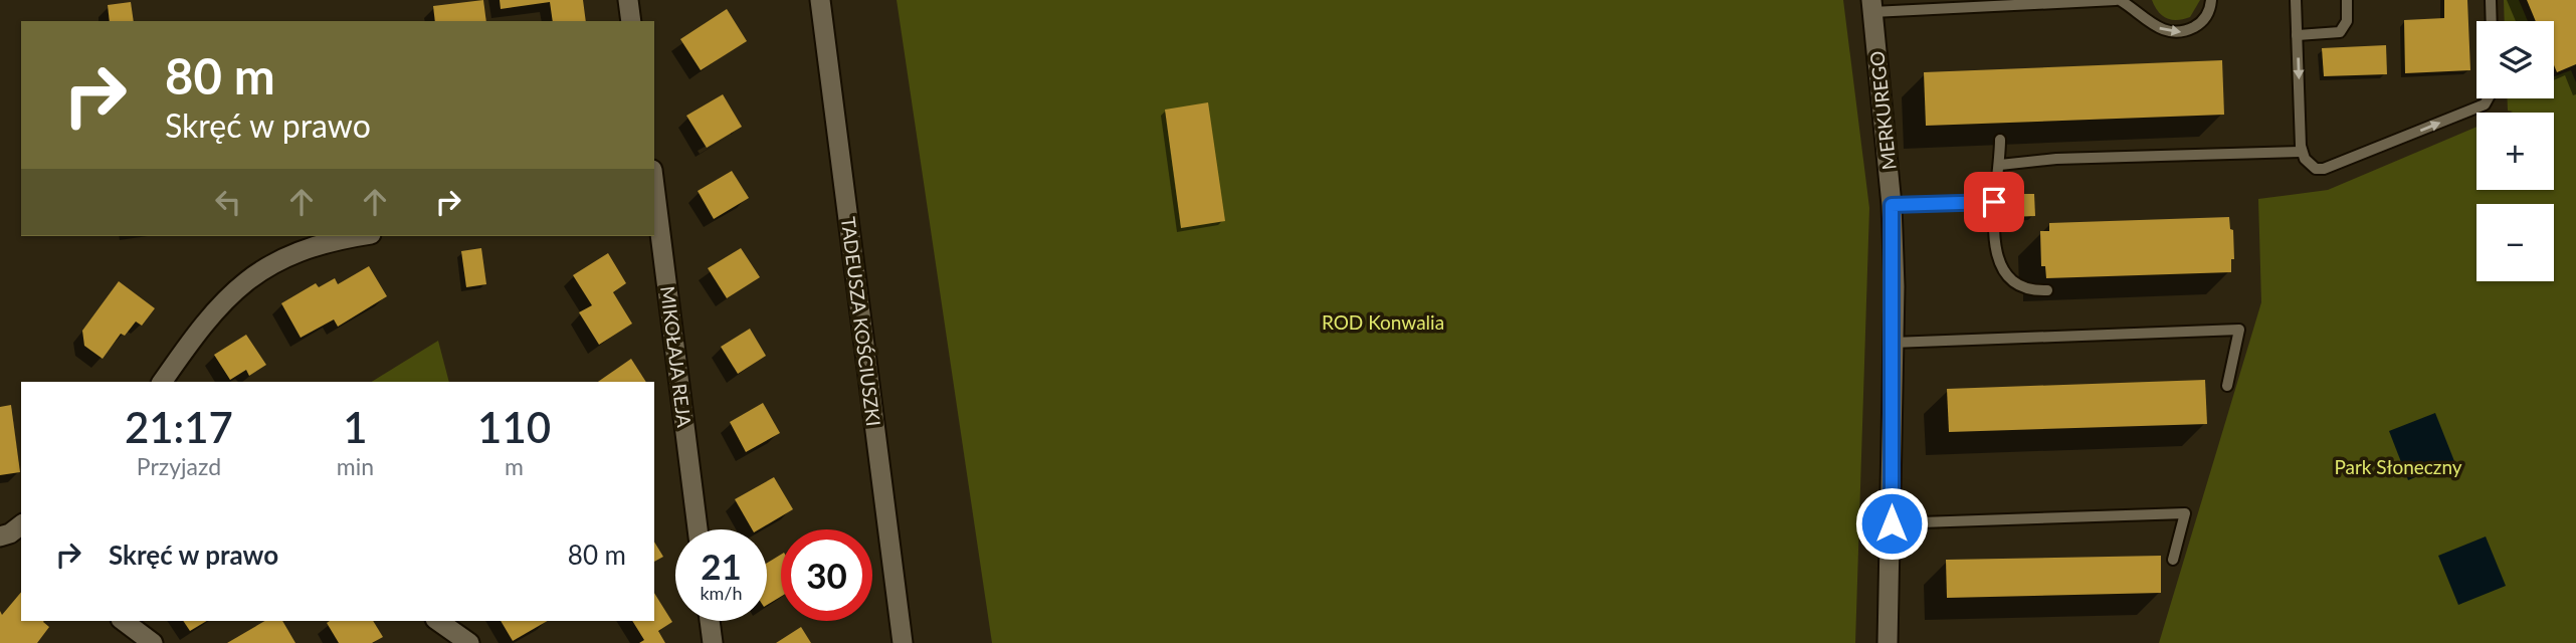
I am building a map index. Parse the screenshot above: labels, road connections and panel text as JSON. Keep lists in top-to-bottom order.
{
  "streets": {
    "street": ["MERKUREGO", "TADEUSZA KOŚCIUSZKI", "MIKOŁAJA REJA"]
  },
  "parks": ["ROD Konwalia", "Park Słoneczny"],
  "page": {
    "map_buttons": ["+", "−"],
    "turn": ["80 m", "Skręć w prawo"],
    "eta": [
      "21:17",
      "Przyjazd",
      "1",
      "min",
      "110",
      "m"
    ],
    "list": [
      {
        "name": "Skręć w prawo",
        "value": "80 m"
      }
    ],
    "speed": "21 km/h",
    "limit": "30"
  }
}
